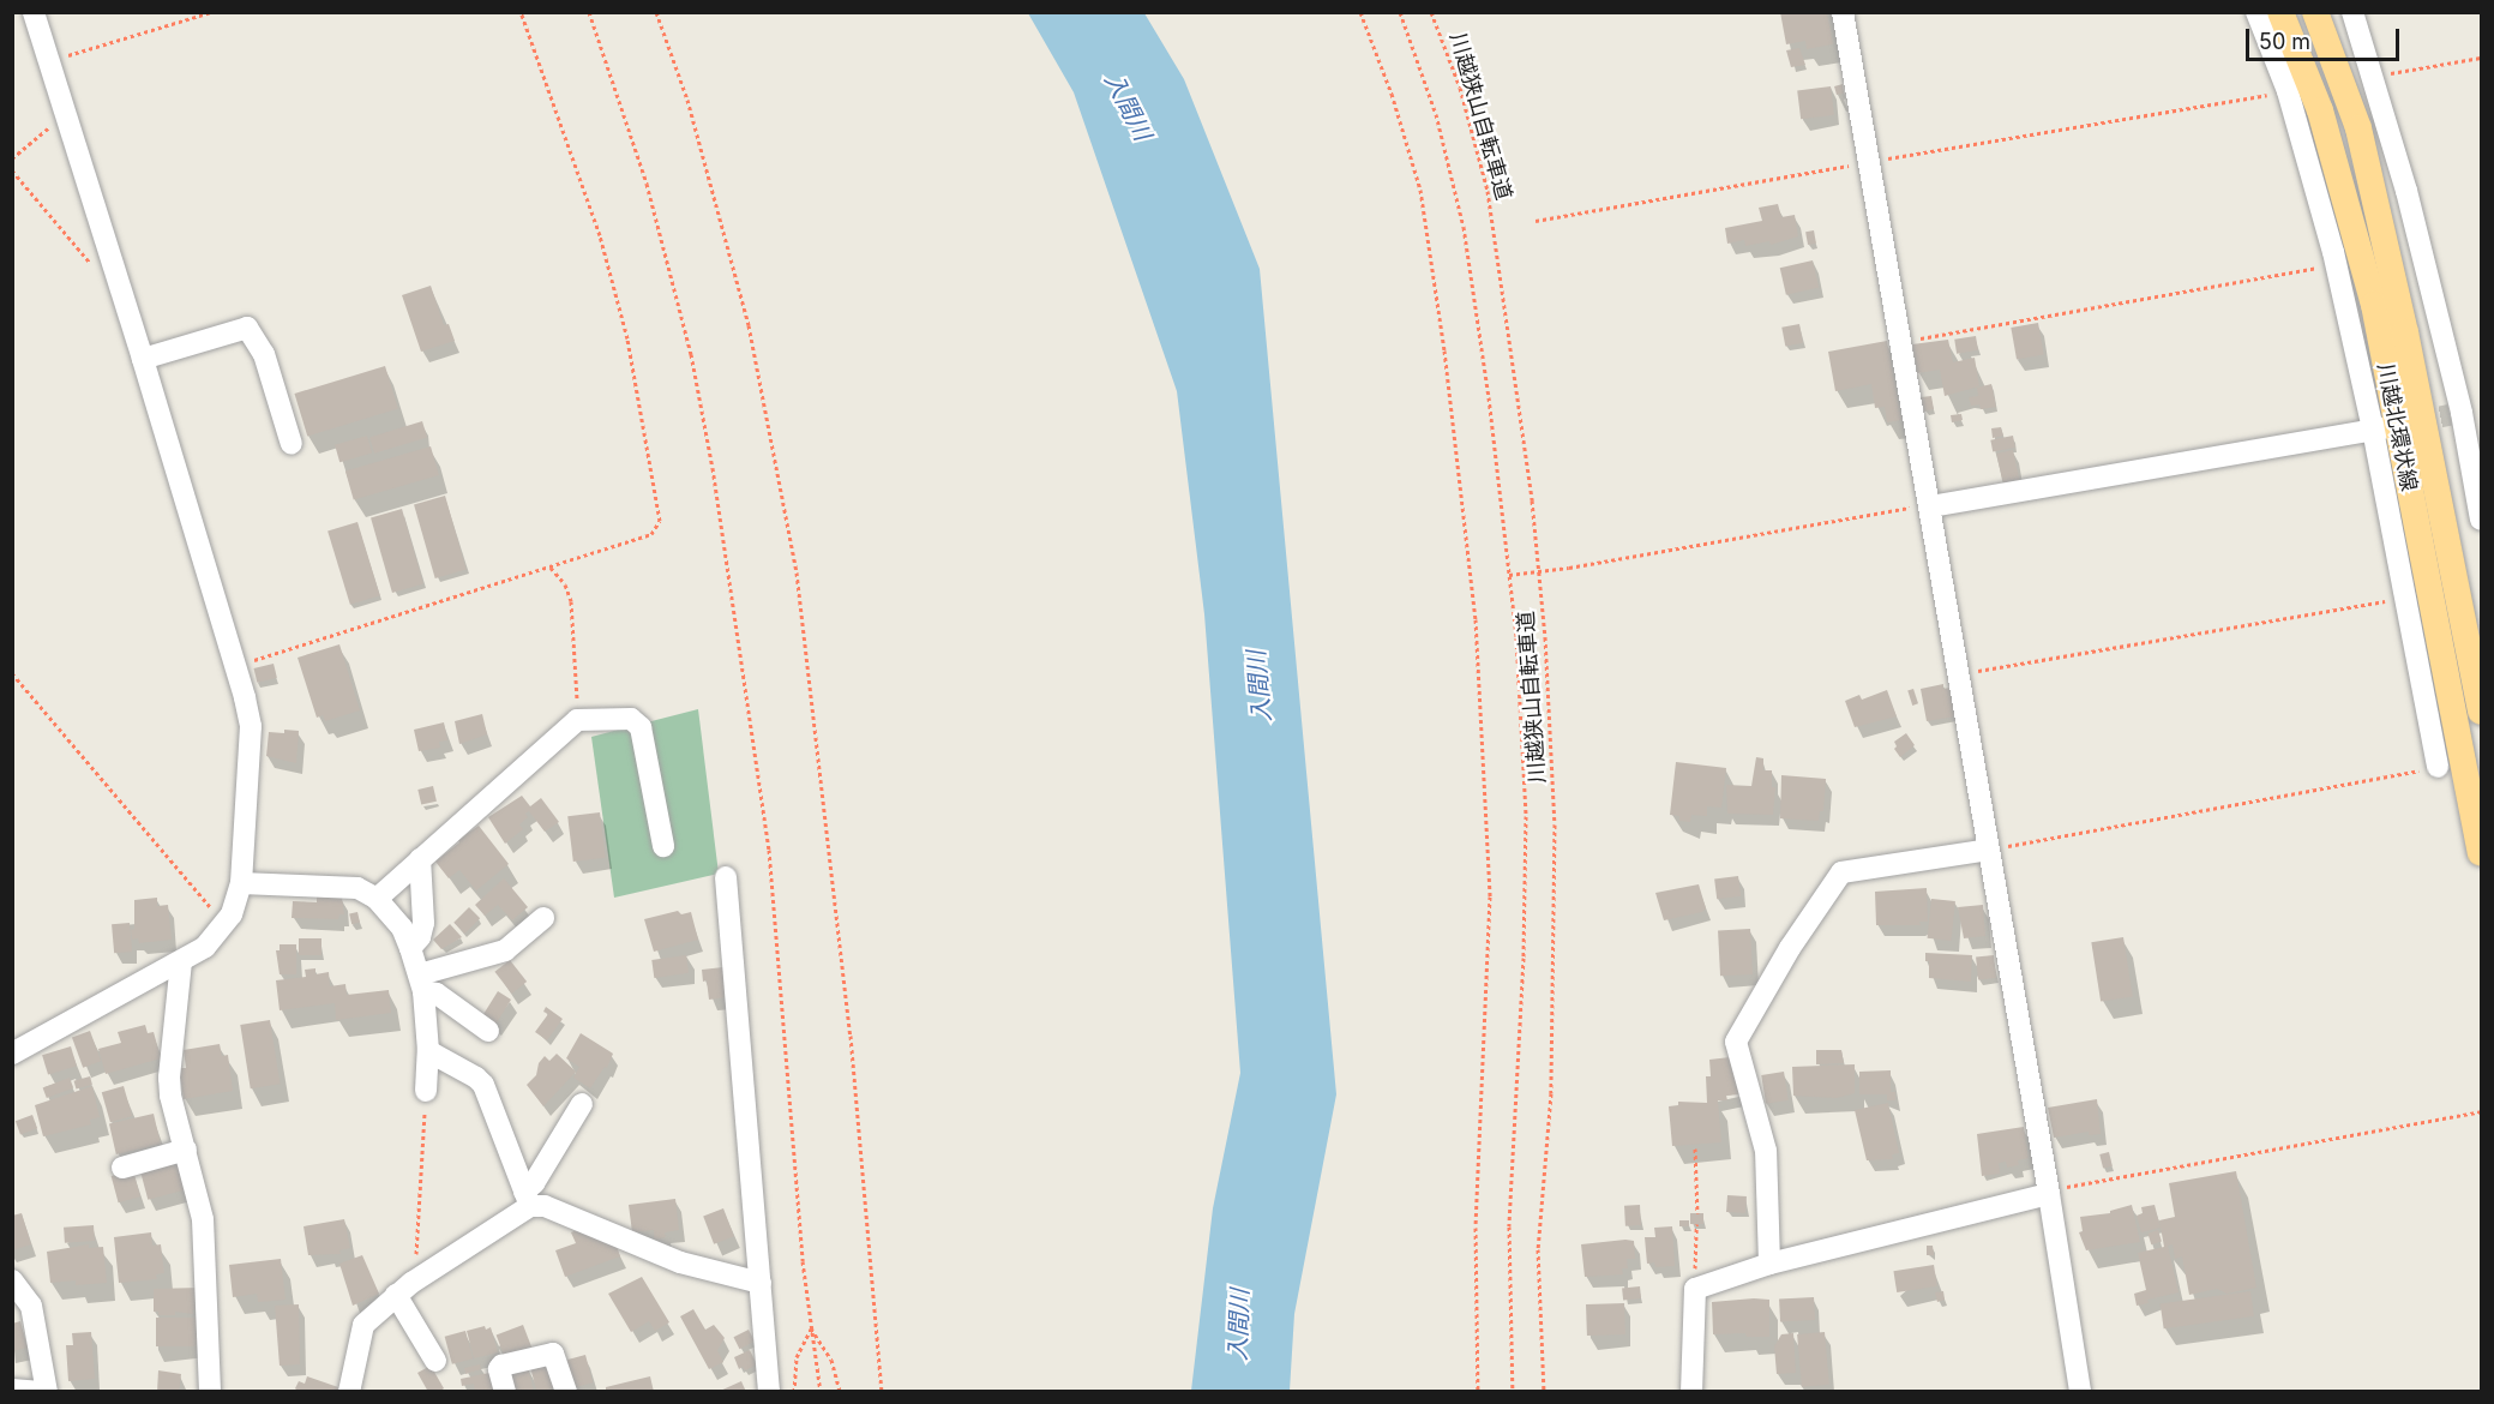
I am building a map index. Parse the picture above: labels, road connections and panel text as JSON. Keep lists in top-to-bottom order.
{
  "streets": {
    "main road": ["川越北環状線"],
    "path": ["川越狭山自転車道"]
  },
  "water": ["入間川"],
  "scale_bar": "50 m"
}
